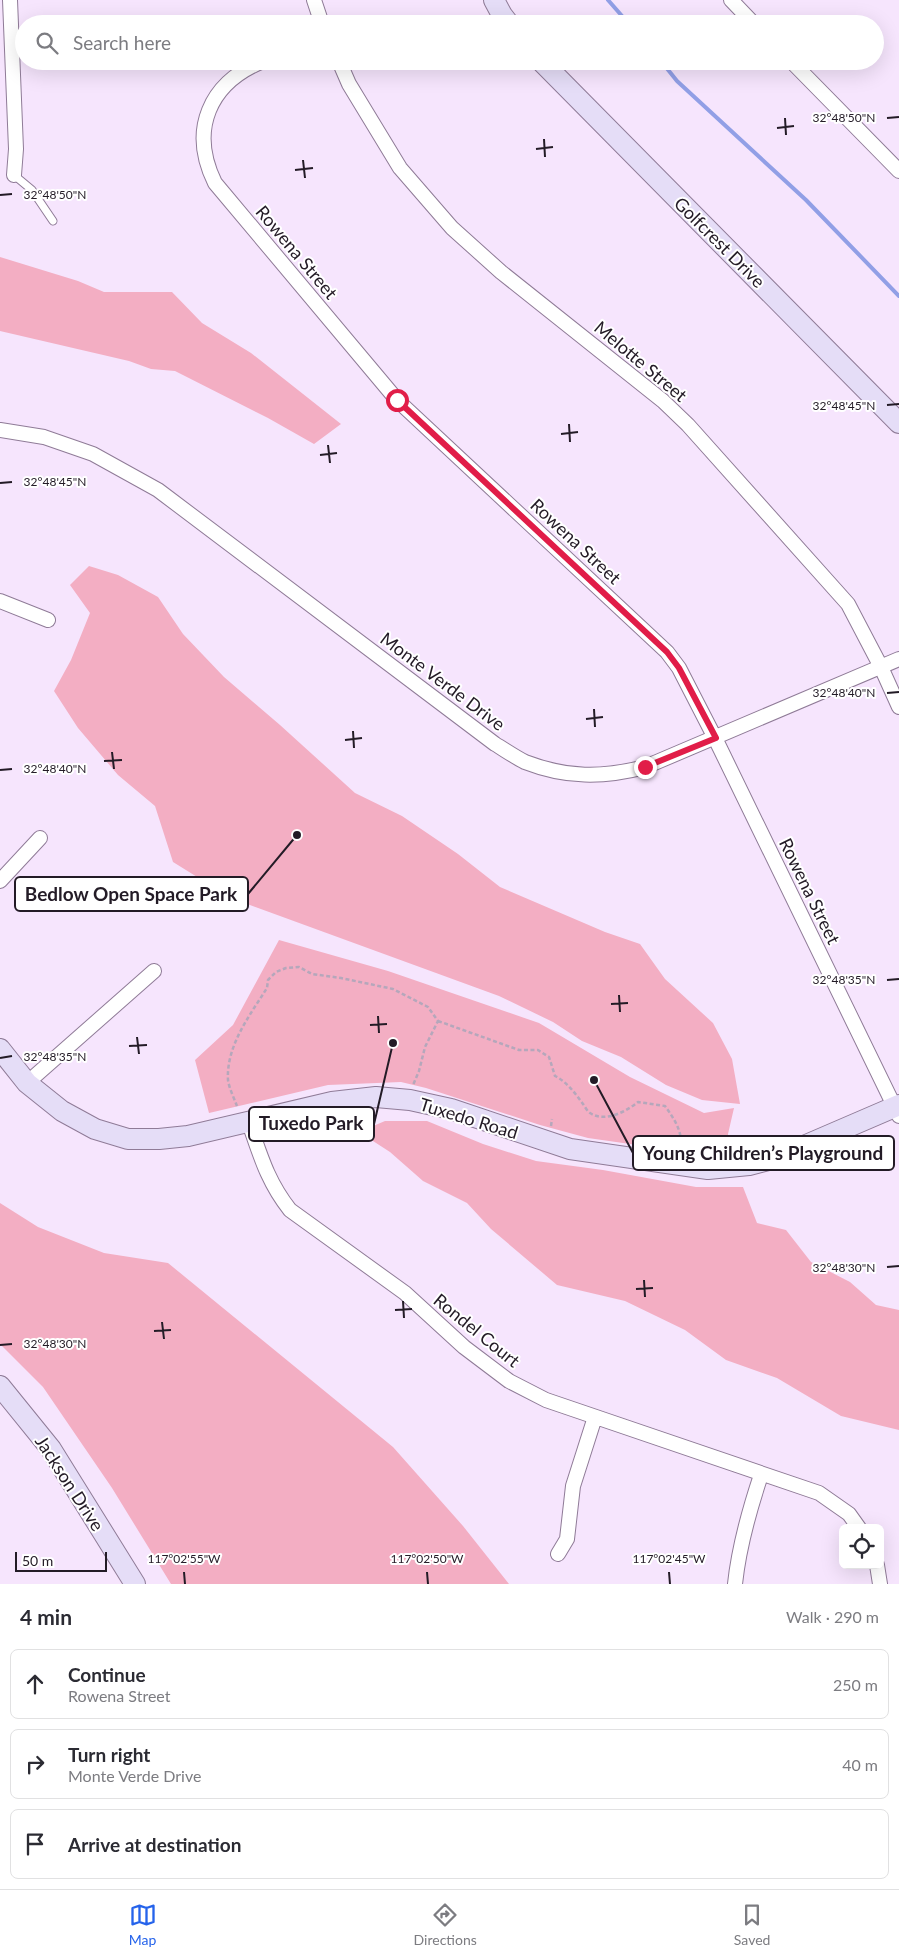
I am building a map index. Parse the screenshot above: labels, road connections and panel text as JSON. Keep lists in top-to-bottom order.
{
  "streets": {
    "street": [
      "Golfcrest Drive",
      "Rowena Street",
      "Melotte Street",
      "Monte Verde Drive",
      "Tuxedo Road",
      "Rondel Court",
      "Jackson Drive"
    ]
  },
  "crossings": [
    ["Rowena Street", "Monte Verde Drive"],
    ["Rowena Street", "Tuxedo Road"],
    ["Melotte Street", "Monte Verde Drive"],
    ["Tuxedo Road", "Rondel Court"]
  ],
  "places": ["Bedlow Open Space Park", "Tuxedo Park", "Young Children’s Playground"],
  "scale_bar": "50 m",
  "page": {
    "search": "Search here",
    "scale": "50 m",
    "heading": ["4 min", "Walk · 290 m"],
    "list": [
      ["Continue", "Rowena Street", "250 m"],
      ["Turn right", "Monte Verde Drive", "40 m"],
      "Arrive at destination"
    ],
    "nav": ["Map", "Directions", "Saved"]
  },
  "coordinates": [
    "32°48'50\"N",
    "32°48'45\"N",
    "32°48'40\"N",
    "32°48'35\"N",
    "32°48'30\"N",
    "117°02'55\"W",
    "117°02'50\"W",
    "117°02'45\"W"
  ]
}
